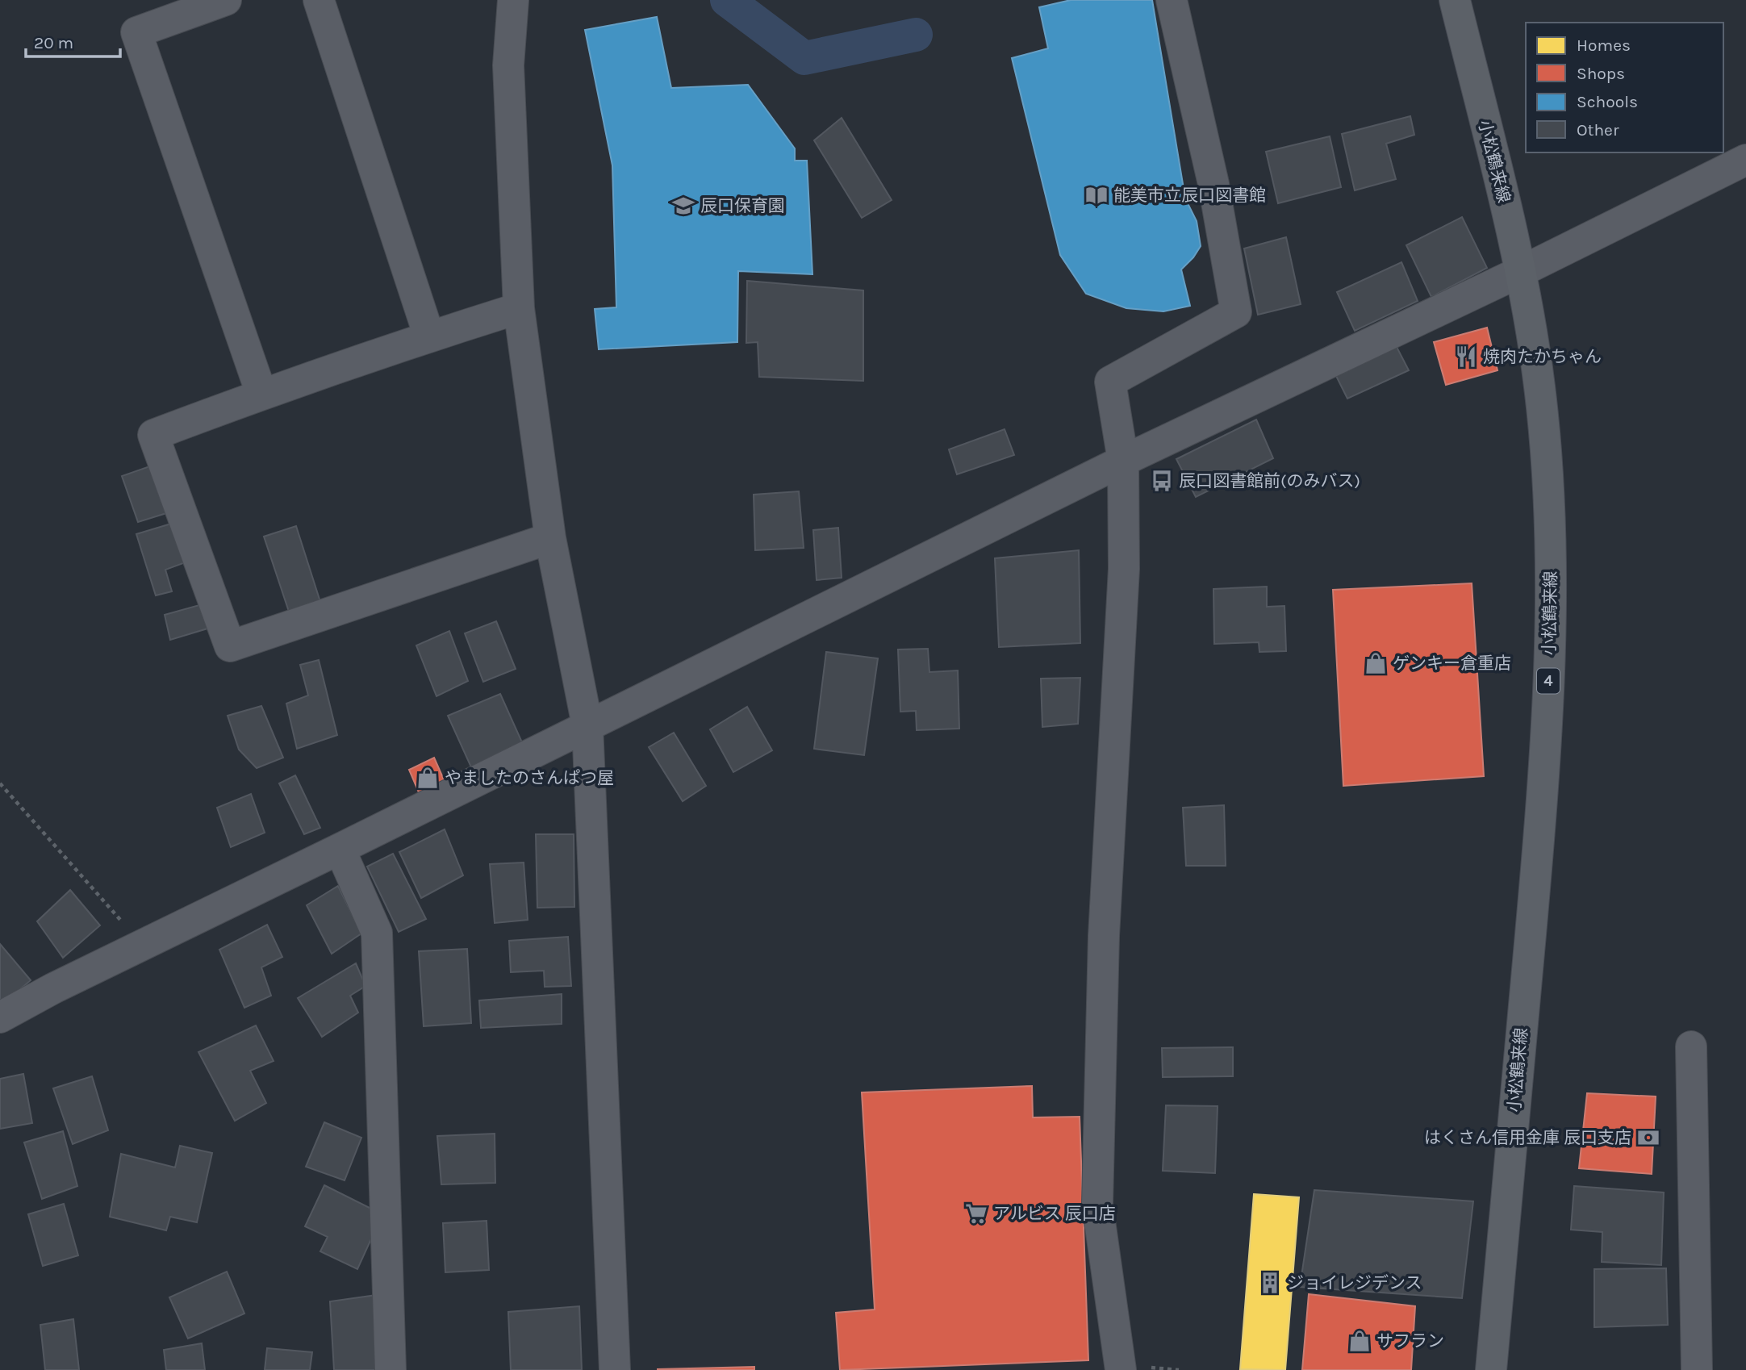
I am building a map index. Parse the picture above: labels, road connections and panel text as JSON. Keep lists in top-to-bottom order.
{
  "streets": {
    "main road": ["小松鶴来線", "4"]
  },
  "places": {
    "library": ["能美市立辰口図書館"],
    "school or university": ["辰口保育園"],
    "restaurant": ["焼肉たかちゃん"],
    "bus stop": ["辰口図書館前(のみバス)"],
    "shop": ["ゲンキー倉重店", "やましたのさんぱつ屋", "サフラン"],
    "bank": ["はくさん信用金庫 辰口支店"],
    "supermarket": ["アルビス 辰口店"],
    "building": ["ジョイレジデンス"]
  },
  "legend": [
    "Homes",
    "Shops",
    "Schools",
    "Other"
  ],
  "scale_bar": "20 m"
}
